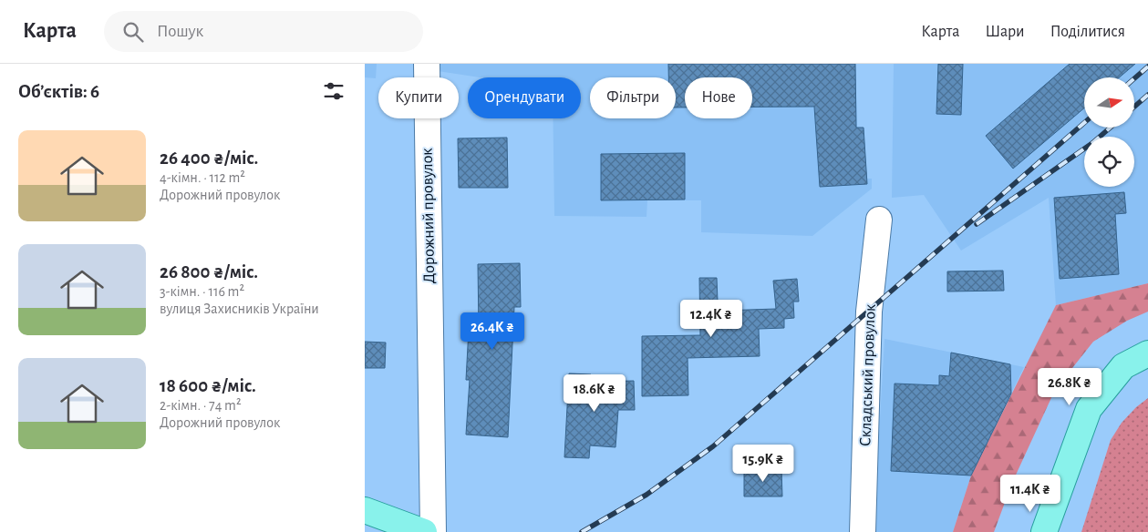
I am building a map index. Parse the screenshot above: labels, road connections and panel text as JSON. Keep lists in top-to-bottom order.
{
  "streets": {
    "street": ["Дорожний провулок", "Складський провулок"]
  },
  "north": "right",
  "page": {
    "header": "Карта",
    "search": "Пошук",
    "nav": ["Карта", "Шари", "Поділитися"],
    "heading": "Об’єктів: 6",
    "chip": [
      "Купити",
      "Орендувати",
      "Фільтри",
      "Нове"
    ],
    "list": [
      {
        "name": "26 400 ₴/міс.",
        "note": "4-кімн. · 112 m² · Дорожний провулок"
      },
      {
        "name": "26 800 ₴/міс.",
        "note": "3-кімн. · 116 m² · вулиця Захисників України"
      },
      {
        "name": "18 600 ₴/міс.",
        "note": "2-кімн. · 74 m² · Дорожний провулок"
      }
    ],
    "price": [
      "12.4K ₴",
      "26.4K ₴",
      "26.8K ₴",
      "18.6K ₴",
      "15.9K ₴",
      "11.4K ₴"
    ]
  }
}
